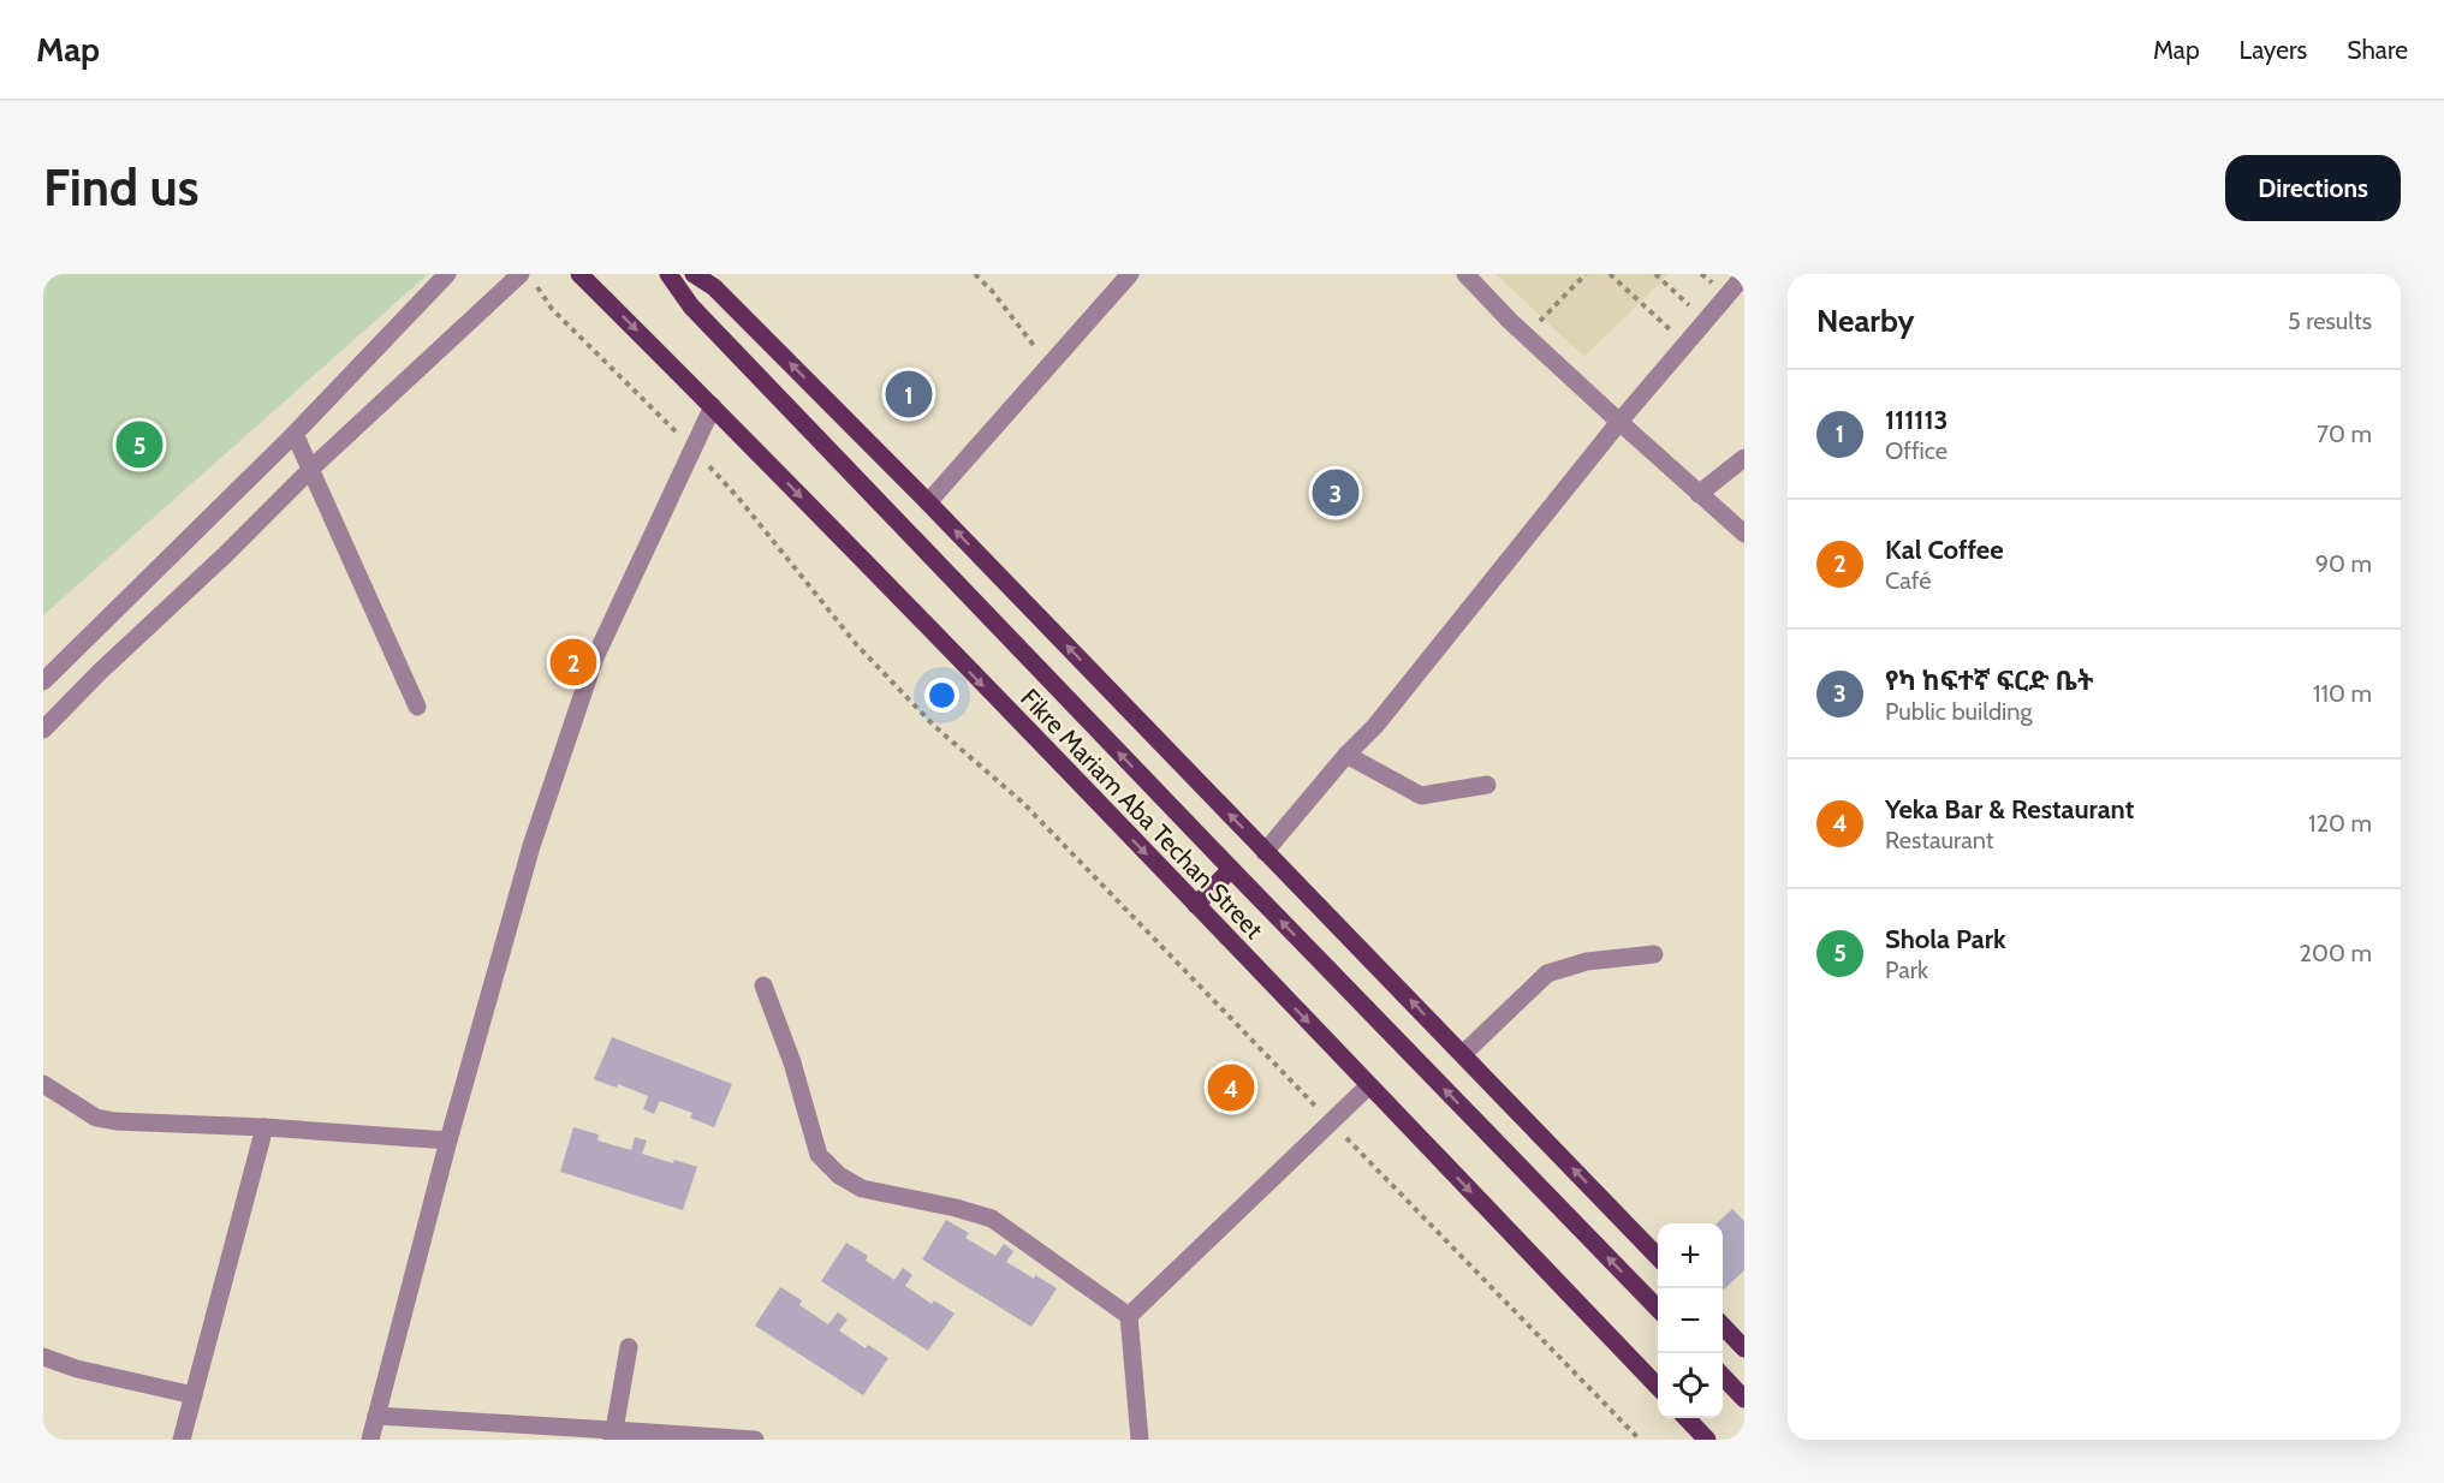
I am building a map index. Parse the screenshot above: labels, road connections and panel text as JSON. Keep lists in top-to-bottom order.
{
  "streets": {
    "main road": ["Fikre Mariam Aba Techan Street"]
  },
  "page": {
    "header": "Map",
    "nav": ["Map", "Layers", "Share"],
    "buttons": "Directions",
    "title": "Find us",
    "heading": ["Nearby", "5 results"],
    "pins": [
      "1",
      "5",
      "3",
      "2",
      "4"
    ],
    "list": [
      {
        "mark": "1",
        "name": "111113",
        "note": "Office",
        "value": "70 m"
      },
      {
        "mark": "2",
        "name": "Kal Coffee",
        "note": "Café",
        "value": "90 m"
      },
      {
        "mark": "3",
        "name": "የካ ከፍተኛ ፍርድ ቤት",
        "note": "Public building",
        "value": "110 m"
      },
      {
        "mark": "4",
        "name": "Yeka Bar & Restaurant",
        "note": "Restaurant",
        "value": "120 m"
      },
      {
        "mark": "5",
        "name": "Shola Park",
        "note": "Park",
        "value": "200 m"
      }
    ],
    "map_buttons": ["+", "−"]
  }
}
